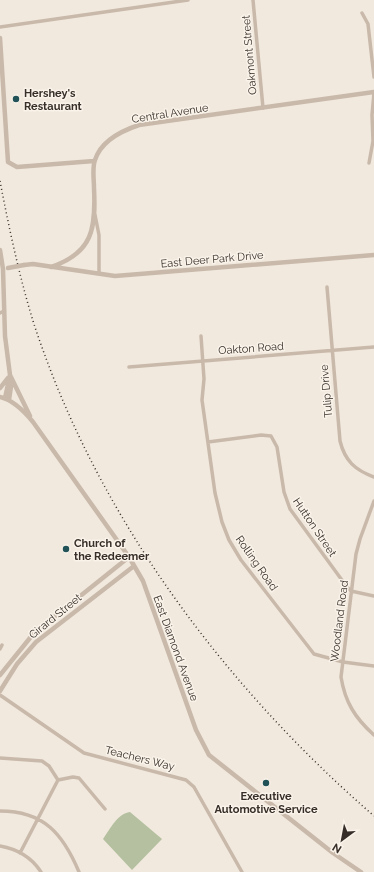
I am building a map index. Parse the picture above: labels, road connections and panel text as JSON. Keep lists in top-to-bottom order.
{
  "streets": {
    "street": [
      "Oakmont Street",
      "Central Avenue",
      "East Deer Park Drive",
      "Oakton Road",
      "Tulip Drive",
      "Hutton Street",
      "Rolling Road",
      "Girard Street",
      "Woodland Road",
      "East Diamond Avenue",
      "Teachers Way"
    ]
  },
  "crossings": [
    ["Oakmont Street", "Central Avenue"],
    ["Oakton Road", "Tulip Drive"],
    ["Oakton Road", "Rolling Road"],
    ["Hutton Street", "Rolling Road"],
    ["Hutton Street", "Woodland Road"],
    ["Rolling Road", "Woodland Road"],
    ["Girard Street", "East Diamond Avenue"]
  ],
  "places": ["Hershey's Restaurant", "Church of the Redeemer", "Executive Automotive Service"],
  "north": "bottom left"
}
